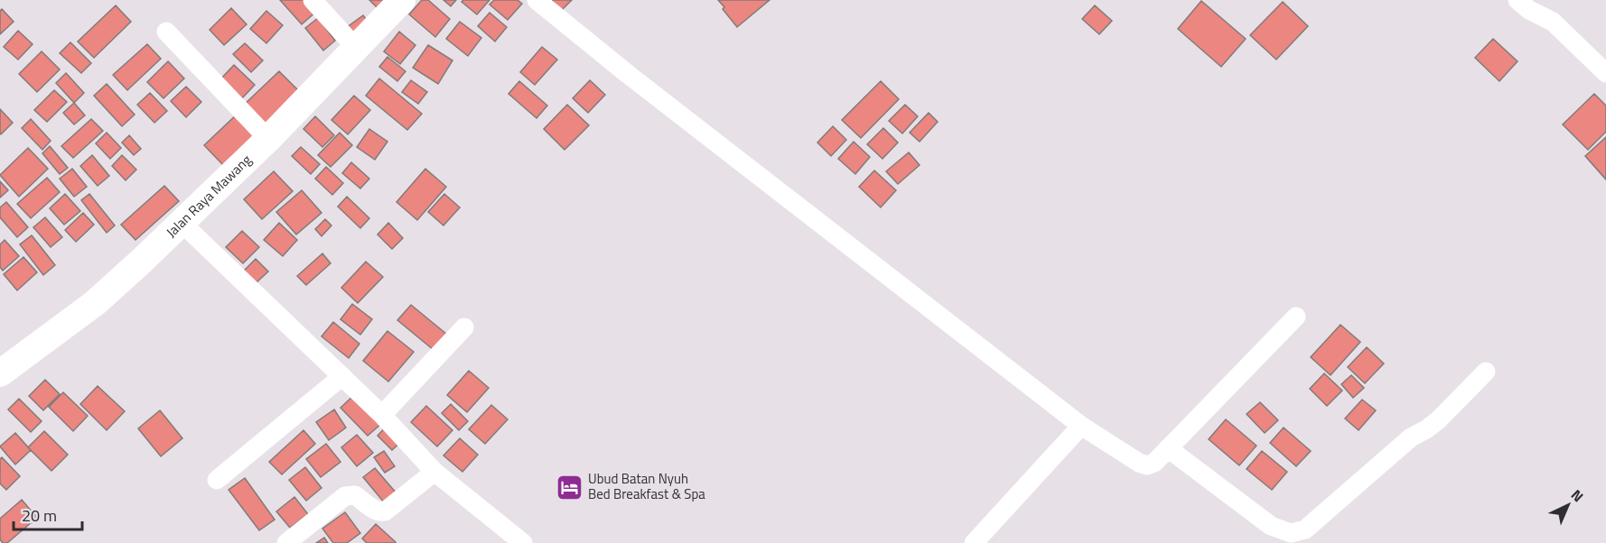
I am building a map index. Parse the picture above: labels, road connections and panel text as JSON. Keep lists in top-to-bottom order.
{
  "streets": {
    "main road": ["Jalan Raya Mawang"]
  },
  "places": {
    "hotel": ["Ubud Batan Nyuh Bed Breakfast & Spa"]
  },
  "scale_bar": "20 m",
  "north": "top right"
}
